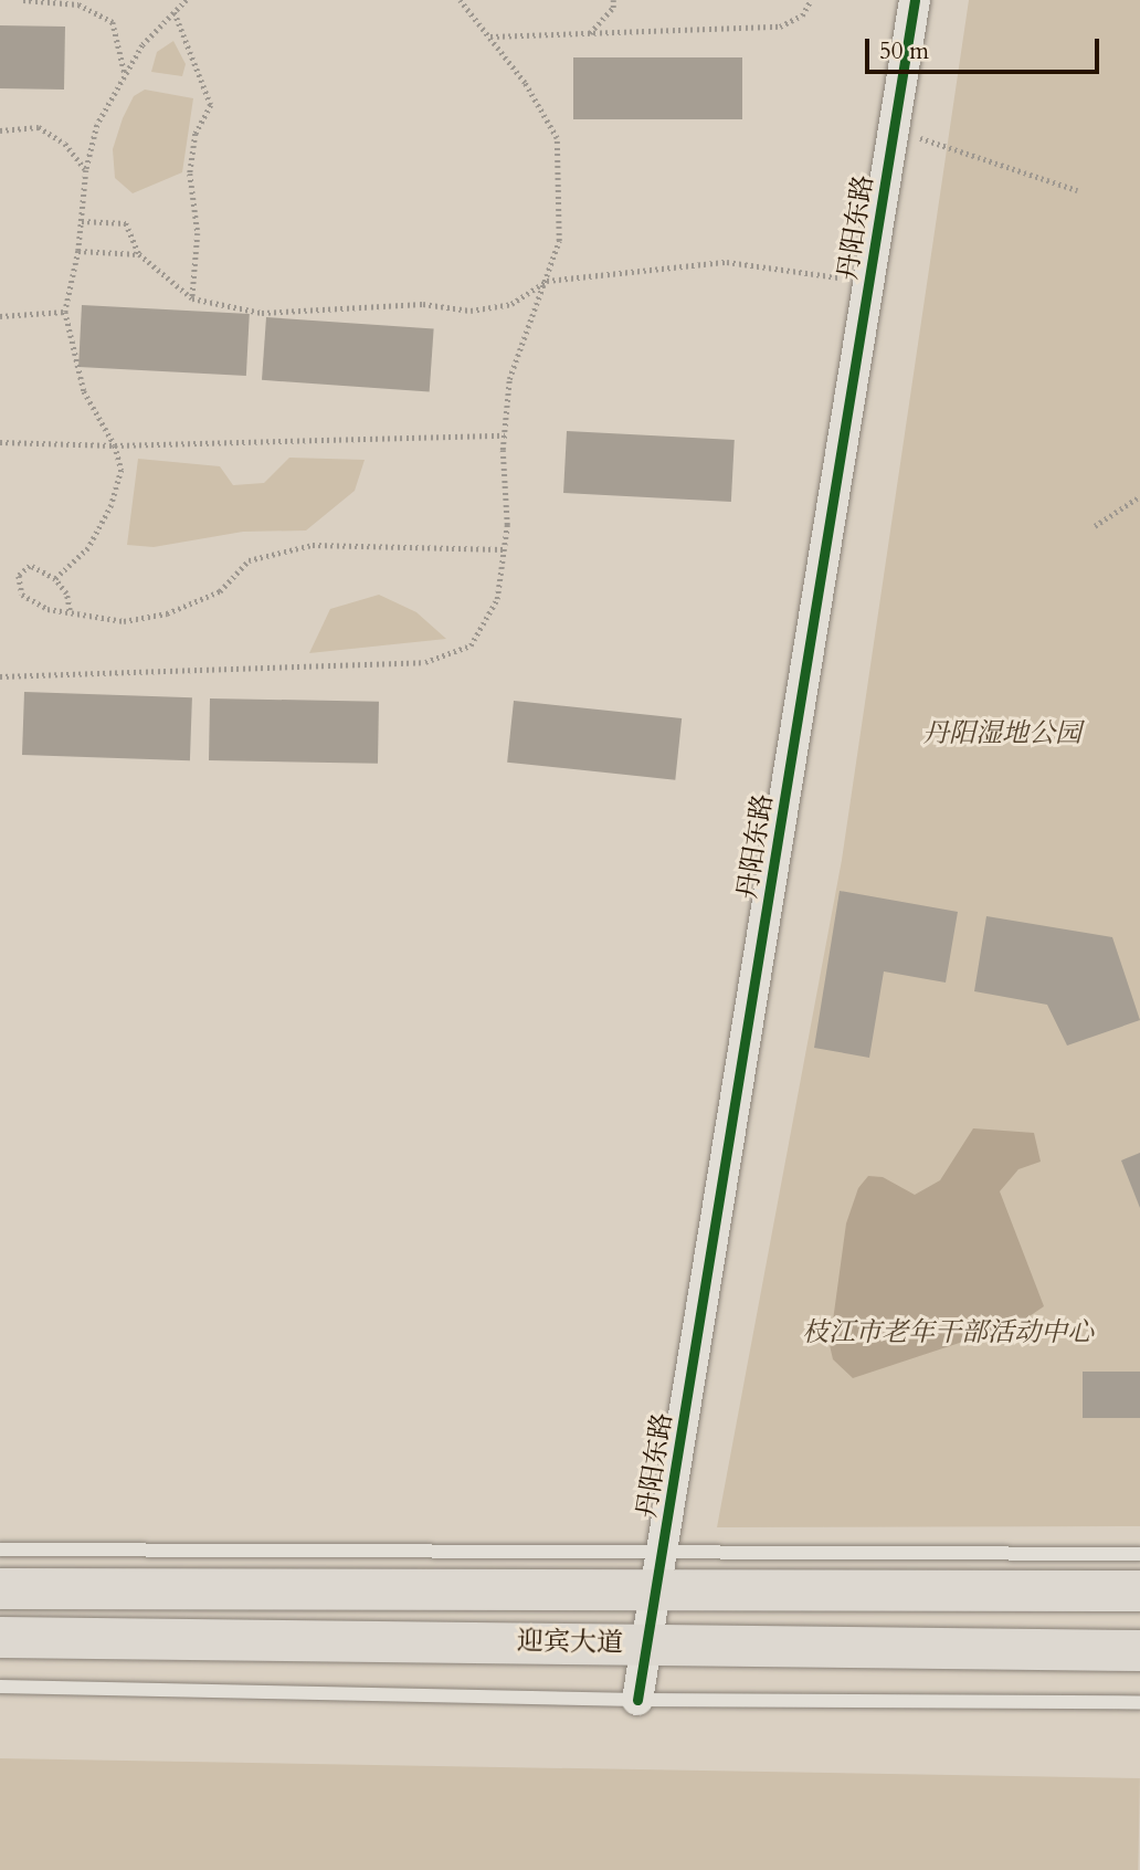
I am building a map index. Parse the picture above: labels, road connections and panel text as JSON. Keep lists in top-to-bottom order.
{
  "streets": {
    "main road": ["迎宾大道"],
    "street": ["丹阳东路"]
  },
  "crossings": [
    ["丹阳东路", "迎宾大道"]
  ],
  "parks": ["丹阳湿地公园", "枝江市老年干部活动中心"],
  "scale_bar": "50 m"
}
